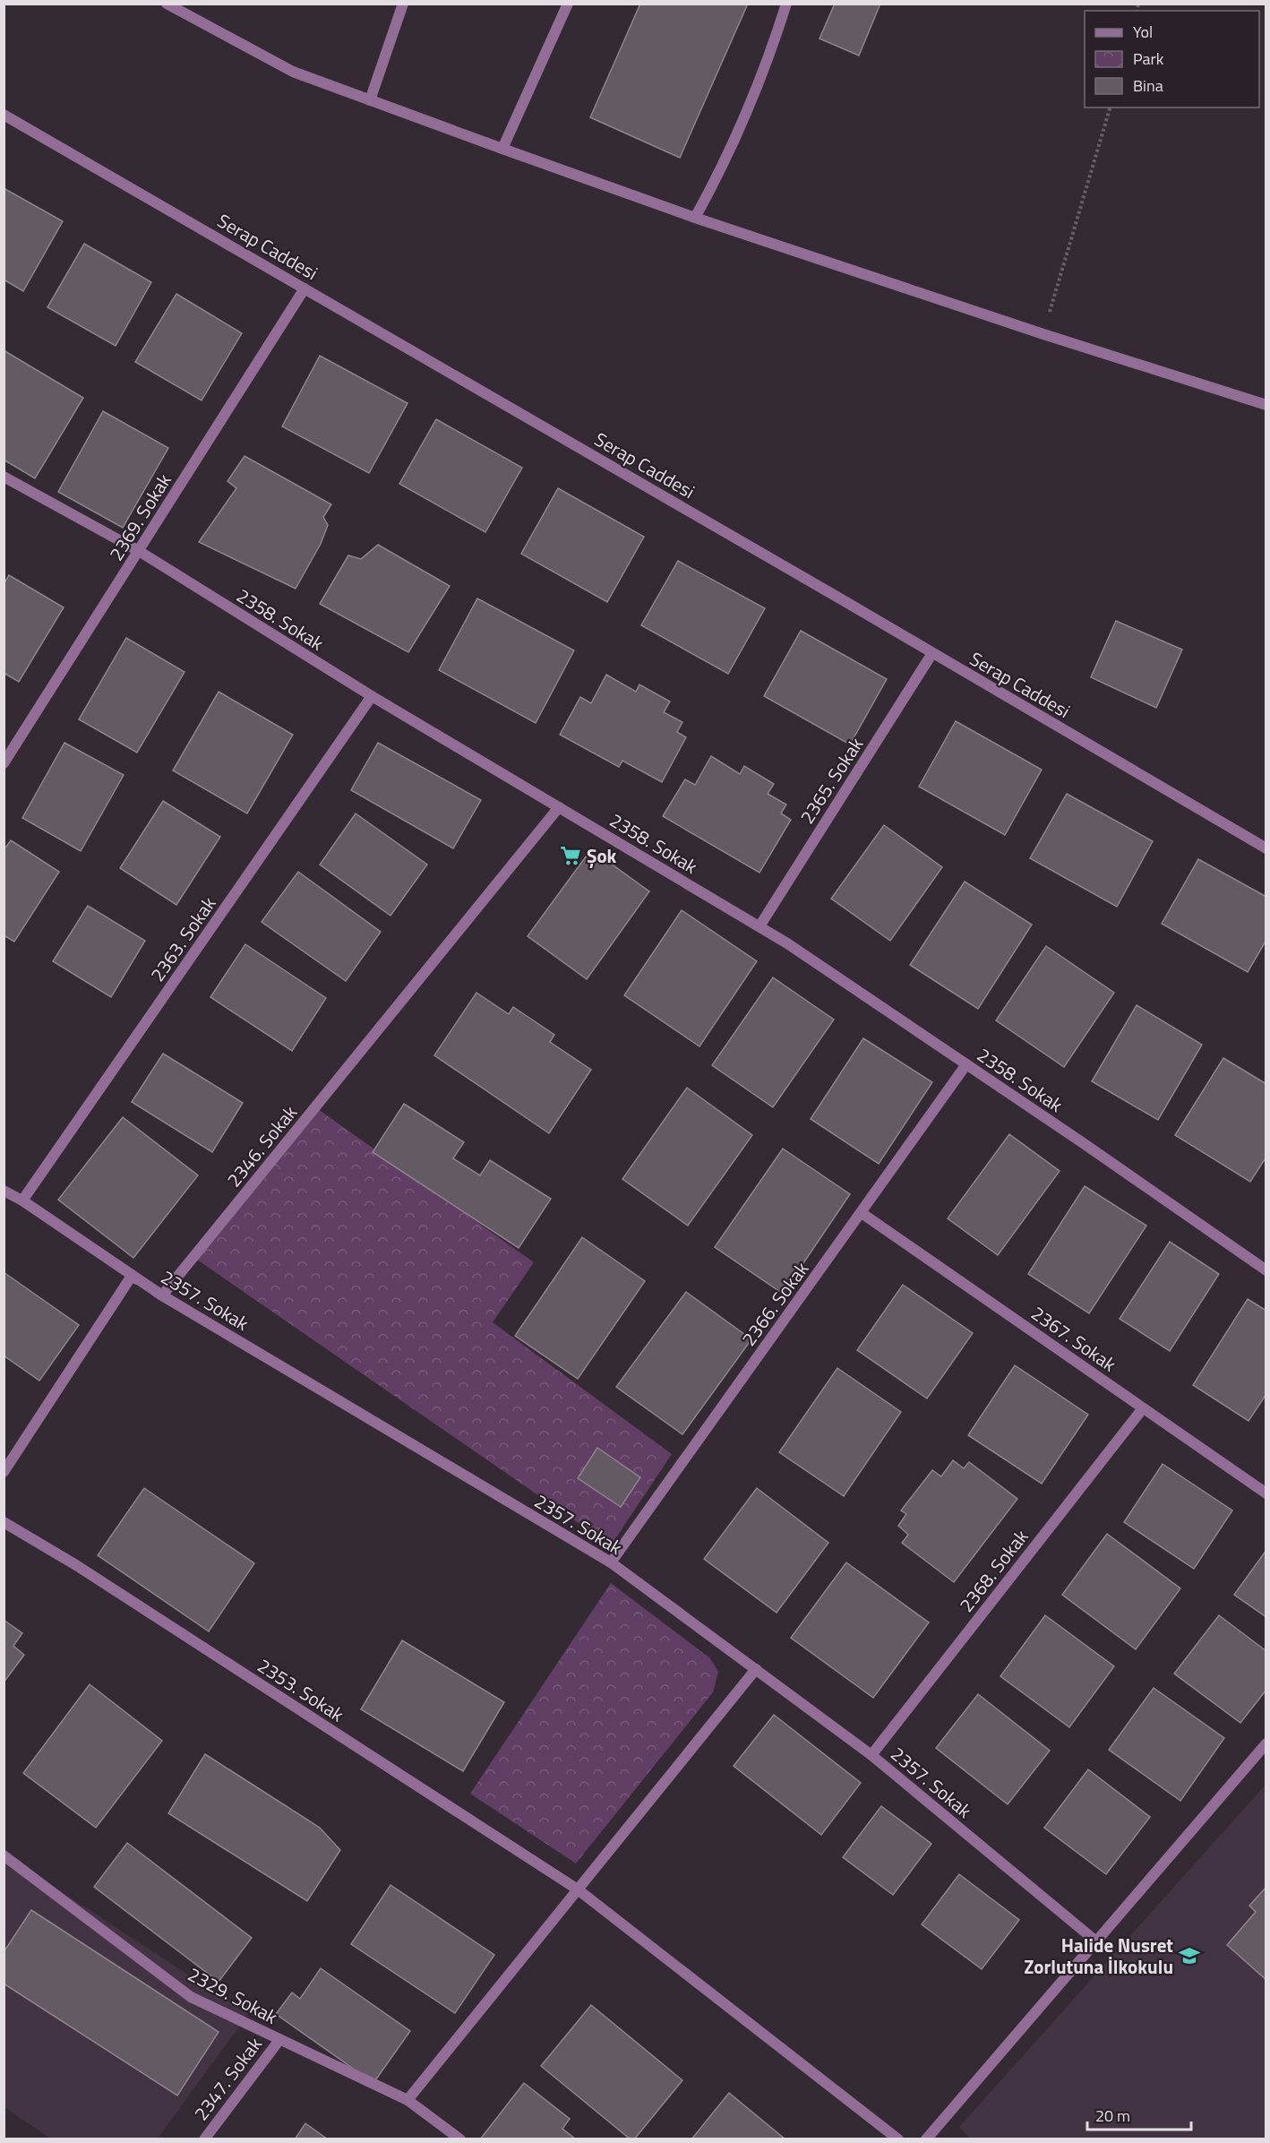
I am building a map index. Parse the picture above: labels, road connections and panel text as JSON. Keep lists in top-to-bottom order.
{
  "streets": {
    "street": [
      "Serap Caddesi",
      "2369. Sokak",
      "2358. Sokak",
      "2365. Sokak",
      "2363. Sokak",
      "2346. Sokak",
      "2357. Sokak",
      "2366. Sokak",
      "2367. Sokak",
      "2368. Sokak",
      "2353. Sokak",
      "2329. Sokak",
      "2347. Sokak"
    ]
  },
  "crossings": [
    ["Serap Caddesi", "2369. Sokak"],
    ["Serap Caddesi", "2365. Sokak"],
    ["2369. Sokak", "2358. Sokak"],
    ["2358. Sokak", "2365. Sokak"],
    ["2358. Sokak", "2363. Sokak"],
    ["2358. Sokak", "2346. Sokak"],
    ["2358. Sokak", "2366. Sokak"],
    ["2363. Sokak", "2357. Sokak"],
    ["2346. Sokak", "2357. Sokak"],
    ["2357. Sokak", "2366. Sokak"],
    ["2357. Sokak", "2368. Sokak"],
    ["2366. Sokak", "2367. Sokak"],
    ["2367. Sokak", "2368. Sokak"],
    ["2329. Sokak", "2347. Sokak"]
  ],
  "places": {
    "supermarket": ["Şok"],
    "school or university": ["Halide Nusret Zorlutuna İlkokulu"]
  },
  "legend": ["Yol", "Park", "Bina"],
  "scale_bar": "20 m"
}
